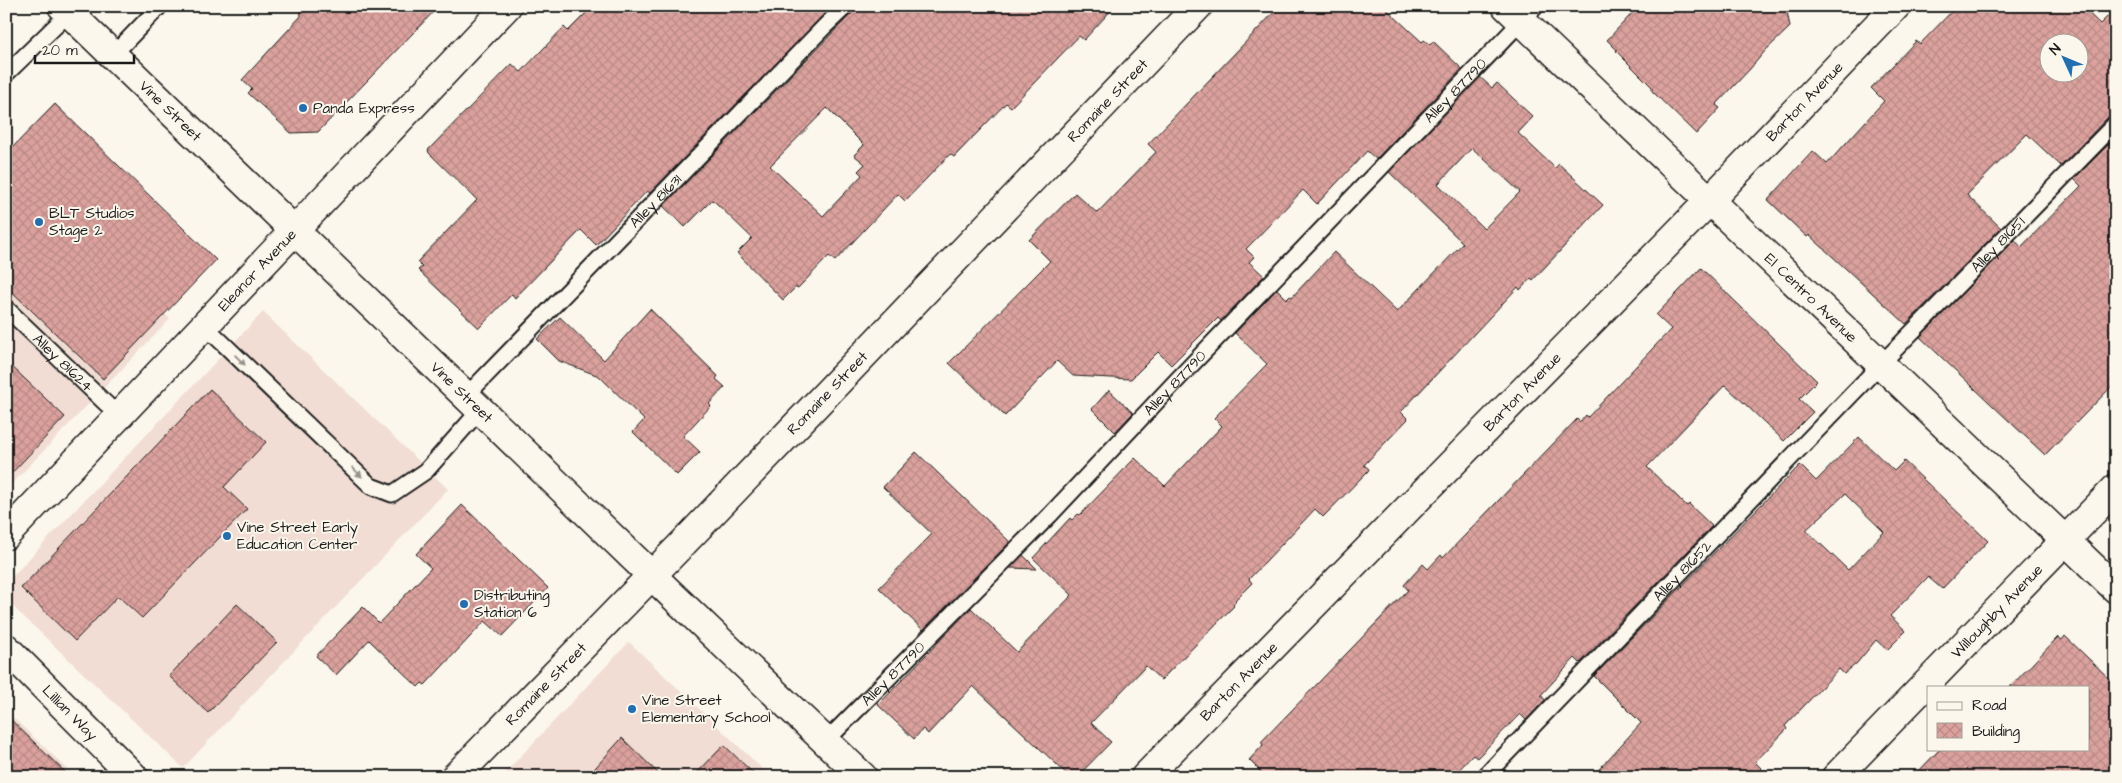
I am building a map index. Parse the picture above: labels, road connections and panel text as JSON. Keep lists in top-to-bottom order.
{
  "streets": {
    "street": [
      "Romaine Street",
      "Barton Avenue",
      "Vine Street",
      "Eleanor Avenue",
      "El Centro Avenue",
      "Willoughby Avenue",
      "Lillian Way"
    ],
    "lane": [
      "Alley 87790",
      "Alley 81631",
      "Alley 81651",
      "Alley 81624",
      "Alley 81652"
    ]
  },
  "crossings": [
    ["Alley 87790", "Vine Street"],
    ["Alley 87790", "El Centro Avenue"],
    ["Romaine Street", "Vine Street"],
    ["Barton Avenue", "El Centro Avenue"],
    ["Vine Street", "Alley 81631"],
    ["Vine Street", "Eleanor Avenue"],
    ["Alley 81631", "Eleanor Avenue"],
    ["Alley 81651", "El Centro Avenue"],
    ["Alley 81651", "Alley 81652"],
    ["Eleanor Avenue", "Alley 81624"],
    ["El Centro Avenue", "Alley 81652"],
    ["El Centro Avenue", "Willoughby Avenue"]
  ],
  "places": [
    "Panda Express",
    "BLT Studios Stage 2",
    "Vine Street Early Education Center",
    "Distributing Station 6",
    "Vine Street Elementary School"
  ],
  "legend": ["Road", "Building"],
  "scale_bar": "20 m",
  "north": "top left"
}
